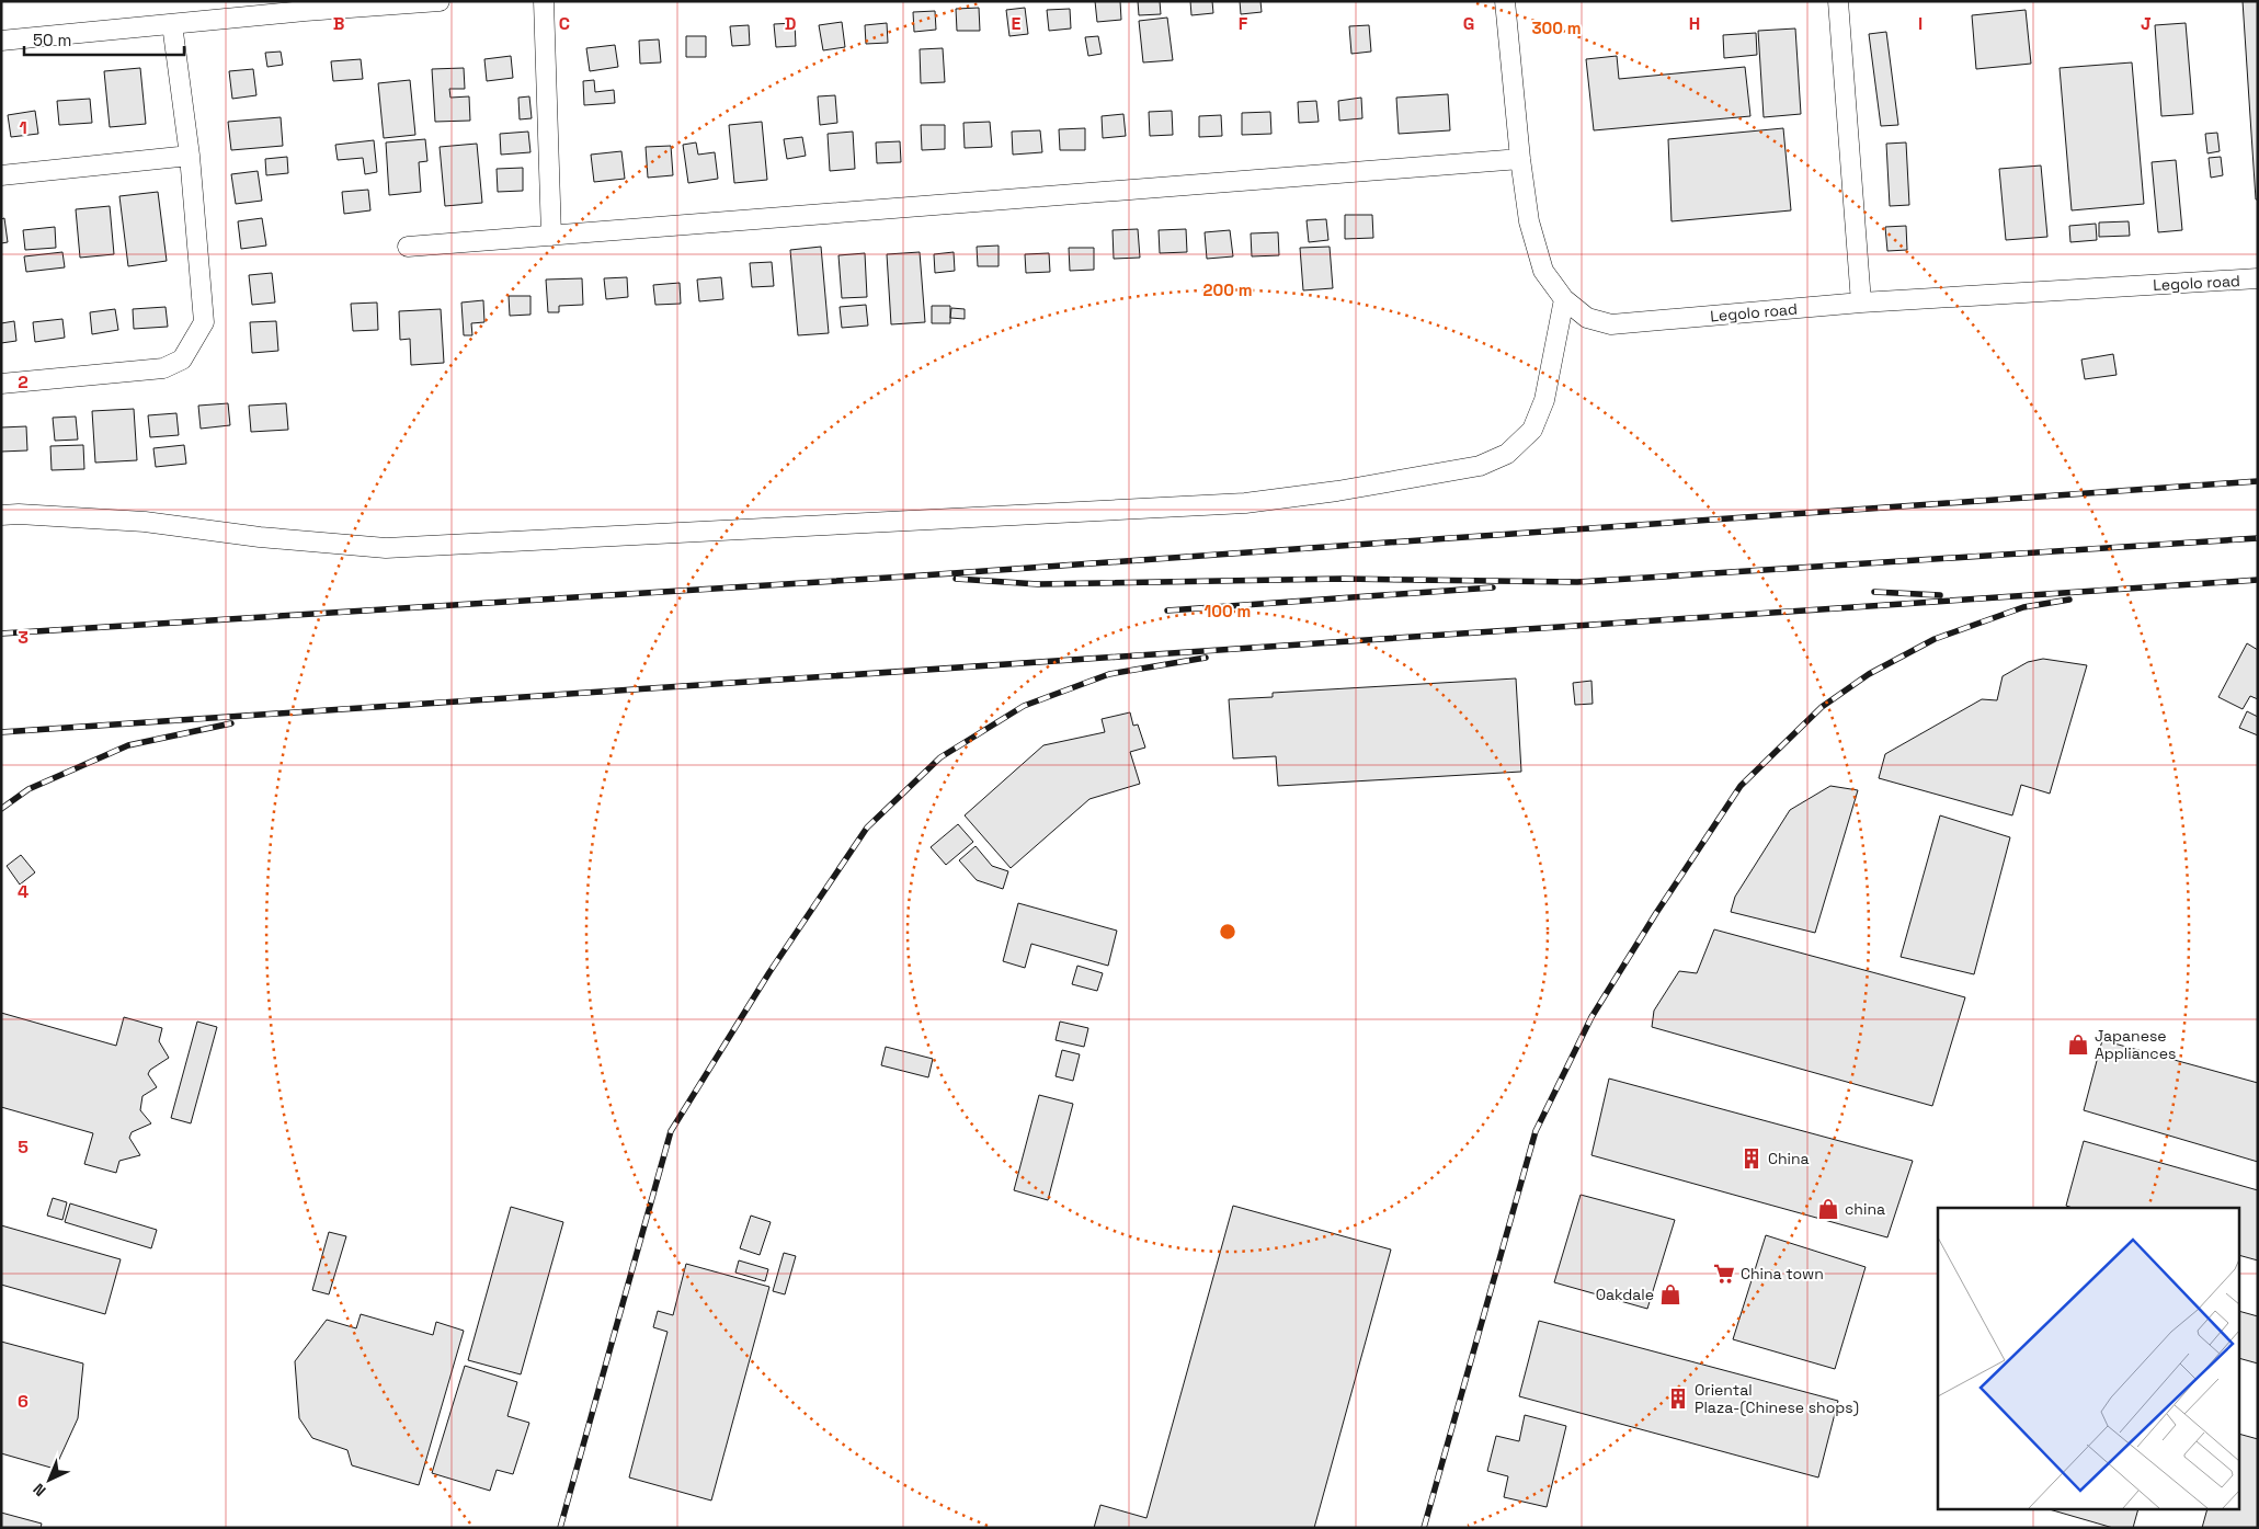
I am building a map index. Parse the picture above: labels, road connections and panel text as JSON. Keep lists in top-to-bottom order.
{
  "streets": {
    "street": ["Legolo road"]
  },
  "places": {
    "shop": ["Japanese Appliances", "china", "Oakdale"],
    "building": ["China", "Oriental Plaza-(Chinese shops)"],
    "supermarket": ["China town"]
  },
  "scale_bar": "50 m",
  "north": "bottom left",
  "grid": {
    "columns": [
      "B",
      "C",
      "D",
      "E",
      "F",
      "G",
      "H",
      "I",
      "J"
    ],
    "rows": [
      "1",
      "2",
      "3",
      "4",
      "5",
      "6"
    ]
  },
  "rings": ["300 m", "200 m", "100 m"]
}
